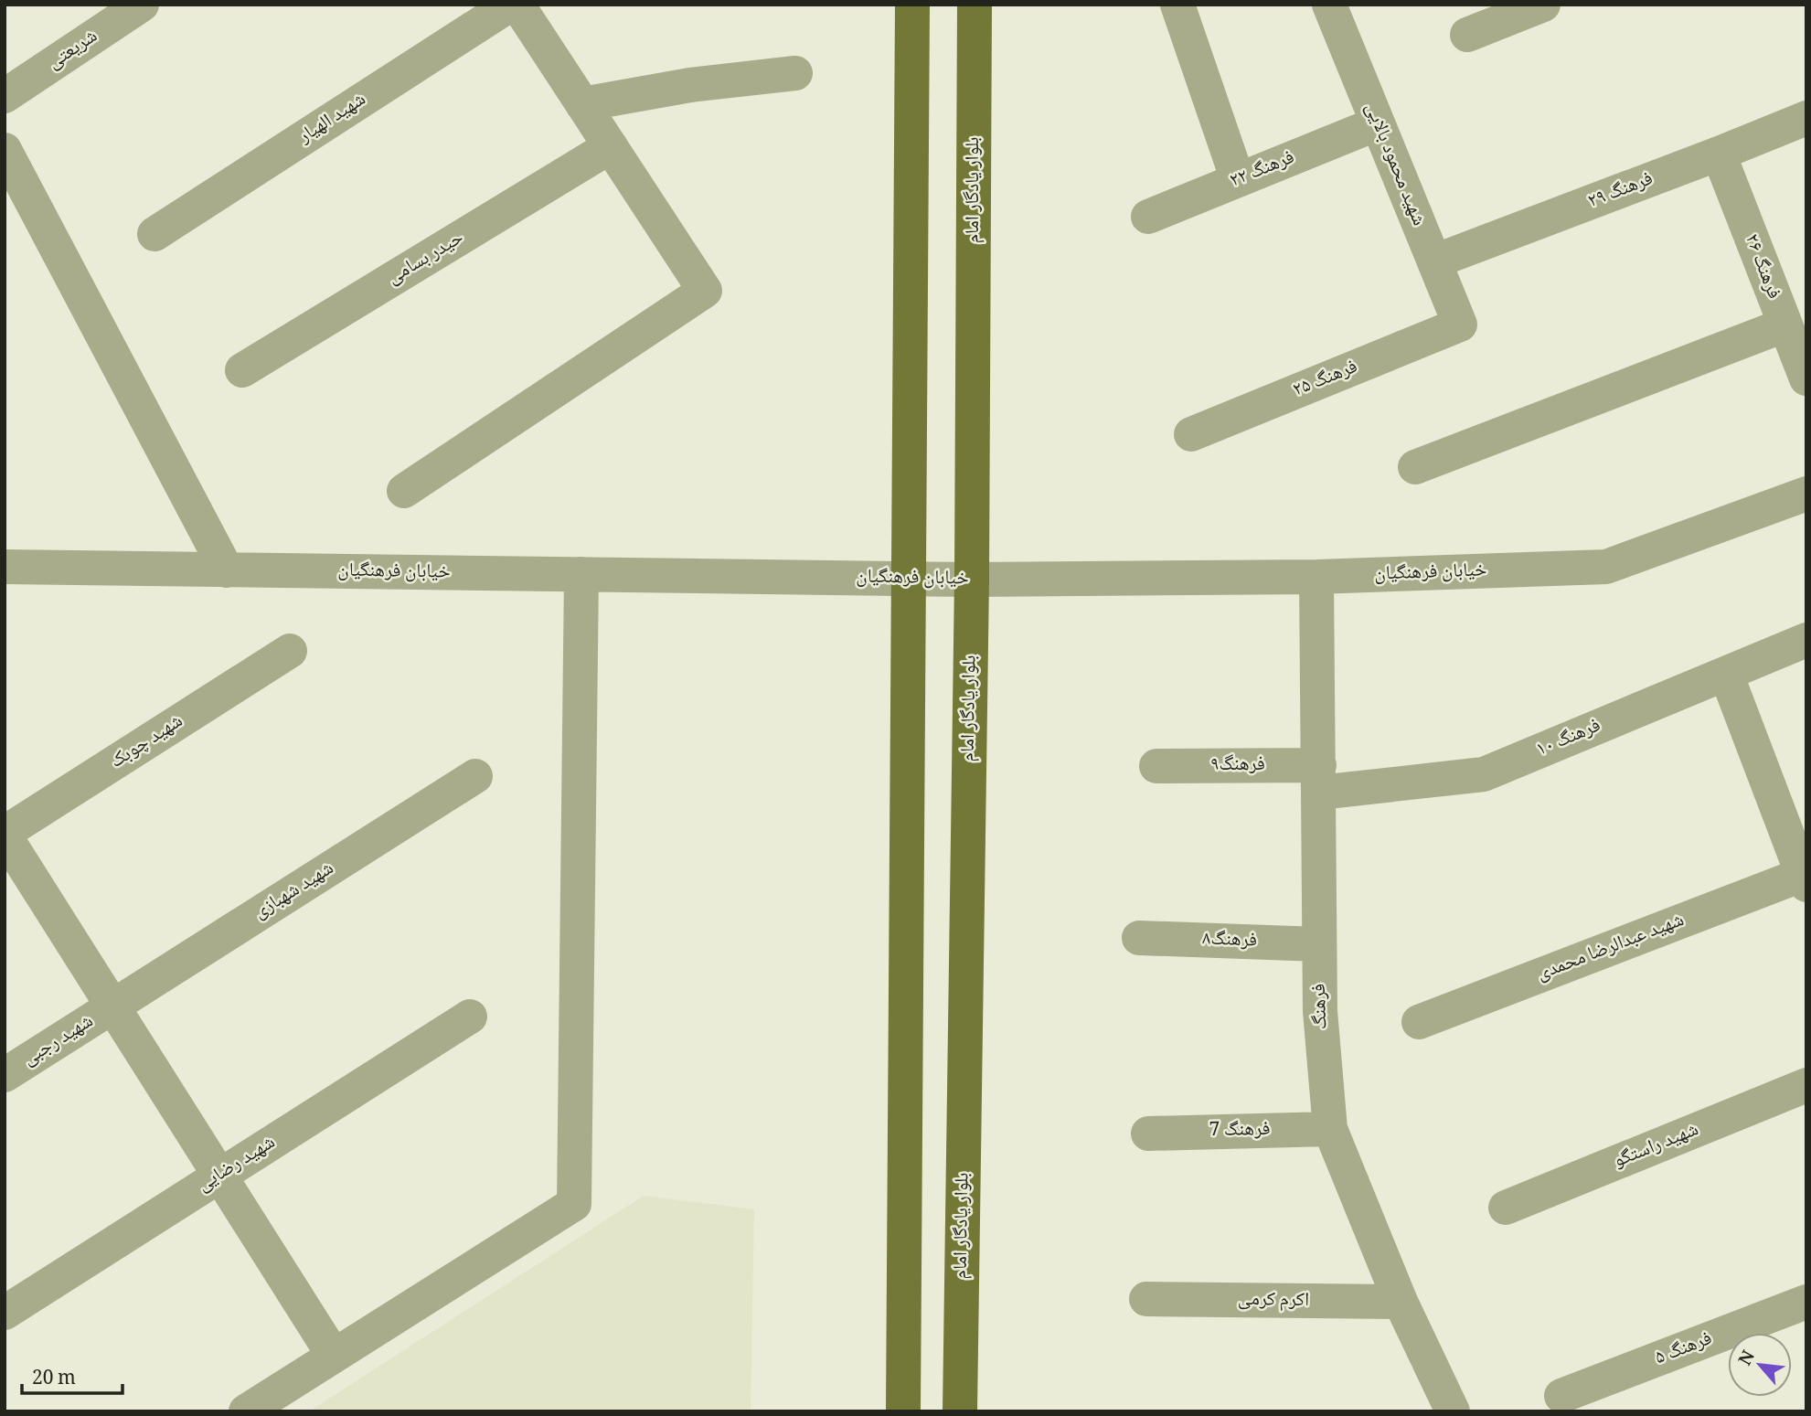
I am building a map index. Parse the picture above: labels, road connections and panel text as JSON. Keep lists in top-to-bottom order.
{
  "streets": {
    "main road": ["بلوار یادگار امام"],
    "street": [
      "شریعتی",
      "شهید الهیار",
      "شهید محمود بالایی",
      "فرهنگ ۲۲",
      "فرهنگ ۲۹",
      "حیدر بسامی",
      "فرهنگ ۲۶",
      "فرهنگ ۲۵",
      "خیابان فرهنگیان",
      "فرهنگ ۱۰",
      "شهید چوبک",
      "فرهنگ۹",
      "شهید شهبازی",
      "فرهنگ۸",
      "شهید عبدالرضا محمدی",
      "فرهنگ",
      "شهید رجبی",
      "فرهنگ 7",
      "شهید راستگو",
      "شهید رضایی",
      "اکرم کرمی",
      "فرهنگ ۵"
    ]
  },
  "crossings": [
    ["شهید محمود بالایی", "فرهنگ ۲۲"],
    ["شهید محمود بالایی", "فرهنگ ۲۹"],
    ["شهید محمود بالایی", "فرهنگ ۲۵"],
    ["بلوار یادگار امام", "خیابان فرهنگیان"],
    ["فرهنگ ۲۹", "فرهنگ ۲۶"],
    ["خیابان فرهنگیان", "فرهنگ"],
    ["فرهنگ ۱۰", "فرهنگ۹"],
    ["فرهنگ ۱۰", "فرهنگ"],
    ["فرهنگ۹", "فرهنگ"],
    ["شهید شهبازی", "شهید رجبی"],
    ["فرهنگ۸", "فرهنگ"],
    ["فرهنگ", "فرهنگ 7"],
    ["فرهنگ", "اکرم کرمی"]
  ],
  "scale_bar": "20 m",
  "north": "top left"
}
